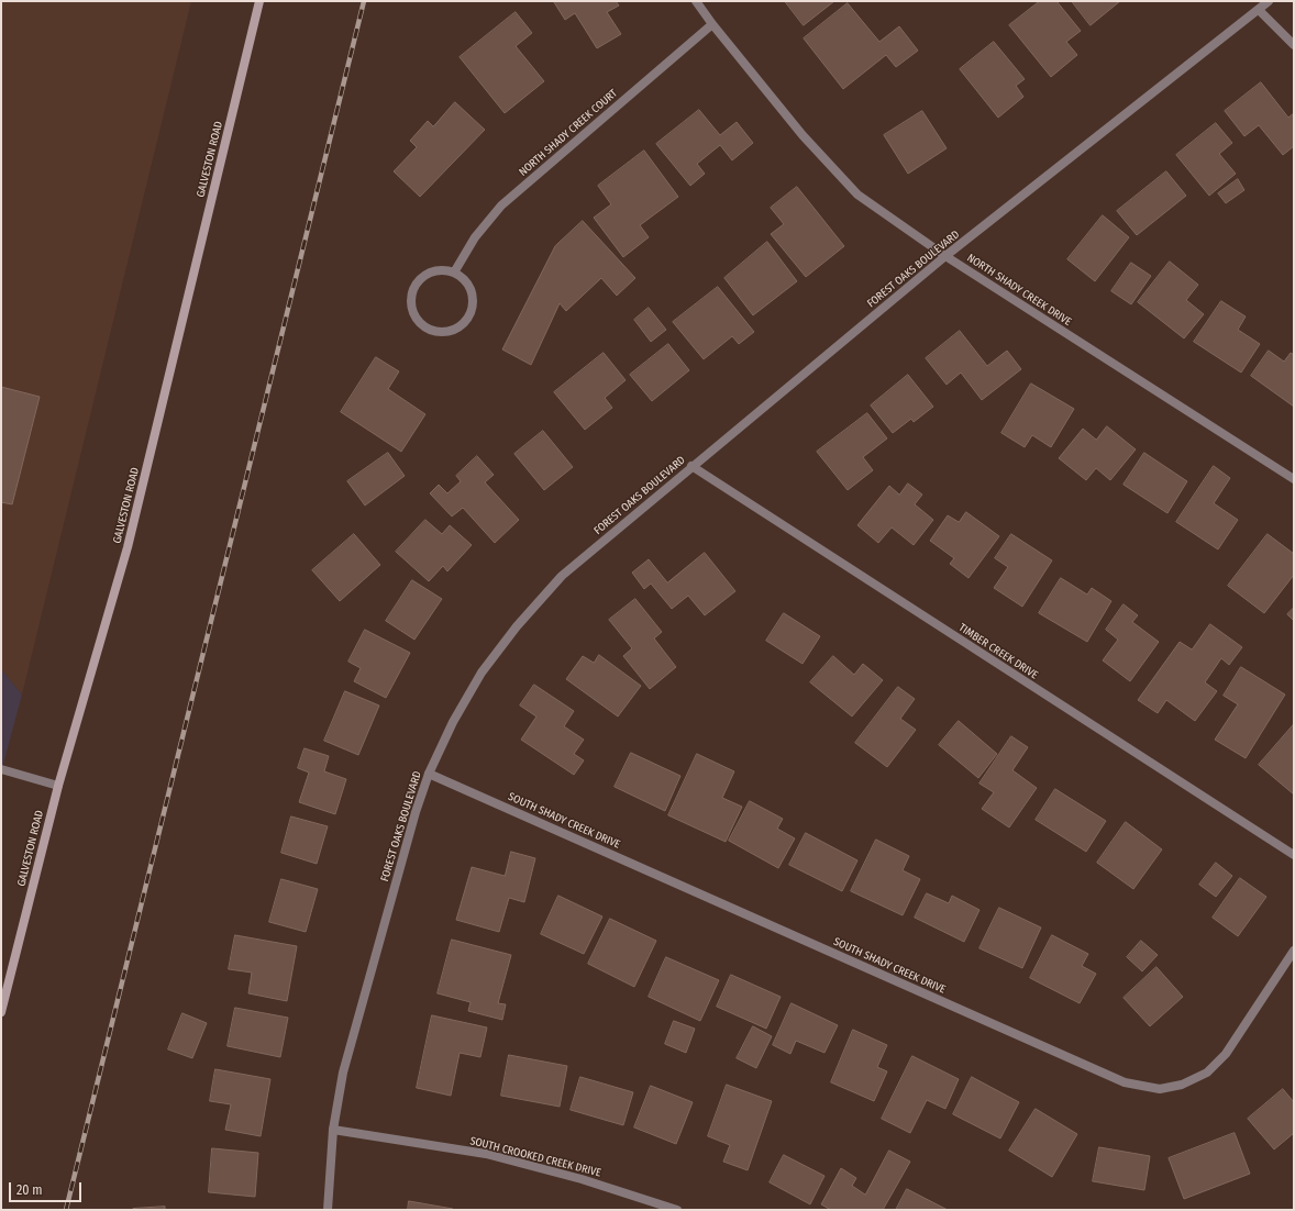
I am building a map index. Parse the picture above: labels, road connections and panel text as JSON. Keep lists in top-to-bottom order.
{
  "streets": {
    "main road": ["GALVESTON ROAD"],
    "street": [
      "NORTH SHADY CREEK COURT",
      "FOREST OAKS BOULEVARD",
      "NORTH SHADY CREEK DRIVE",
      "TIMBER CREEK DRIVE",
      "SOUTH SHADY CREEK DRIVE",
      "SOUTH CROOKED CREEK DRIVE"
    ]
  },
  "crossings": [
    ["NORTH SHADY CREEK COURT", "NORTH SHADY CREEK DRIVE"],
    ["FOREST OAKS BOULEVARD", "NORTH SHADY CREEK DRIVE"],
    ["FOREST OAKS BOULEVARD", "TIMBER CREEK DRIVE"],
    ["FOREST OAKS BOULEVARD", "SOUTH SHADY CREEK DRIVE"],
    ["FOREST OAKS BOULEVARD", "SOUTH CROOKED CREEK DRIVE"]
  ],
  "scale_bar": "20 m"
}
